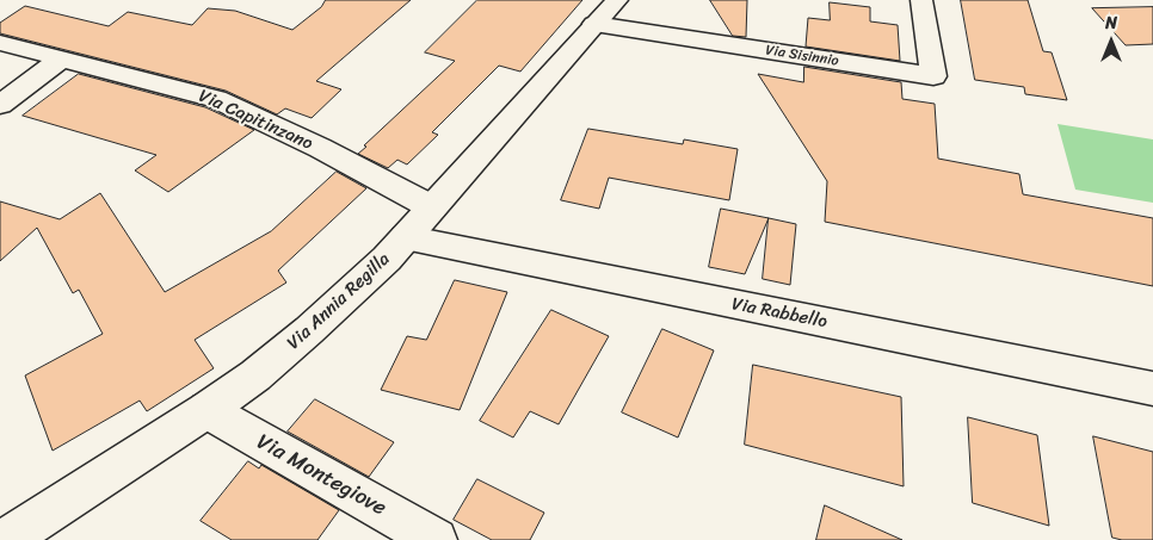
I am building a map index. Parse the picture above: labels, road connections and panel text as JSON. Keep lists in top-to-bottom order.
{
  "streets": {
    "street": [
      "Via Sisinnio",
      "Via Capitinzano",
      "Via Annia Regilla",
      "Via Rabbello",
      "Via Montegiove"
    ]
  },
  "crossings": [
    ["Via Sisinnio", "Via Annia Regilla"],
    ["Via Capitinzano", "Via Annia Regilla"],
    ["Via Annia Regilla", "Via Rabbello"],
    ["Via Annia Regilla", "Via Montegiove"]
  ],
  "north": "top"
}
